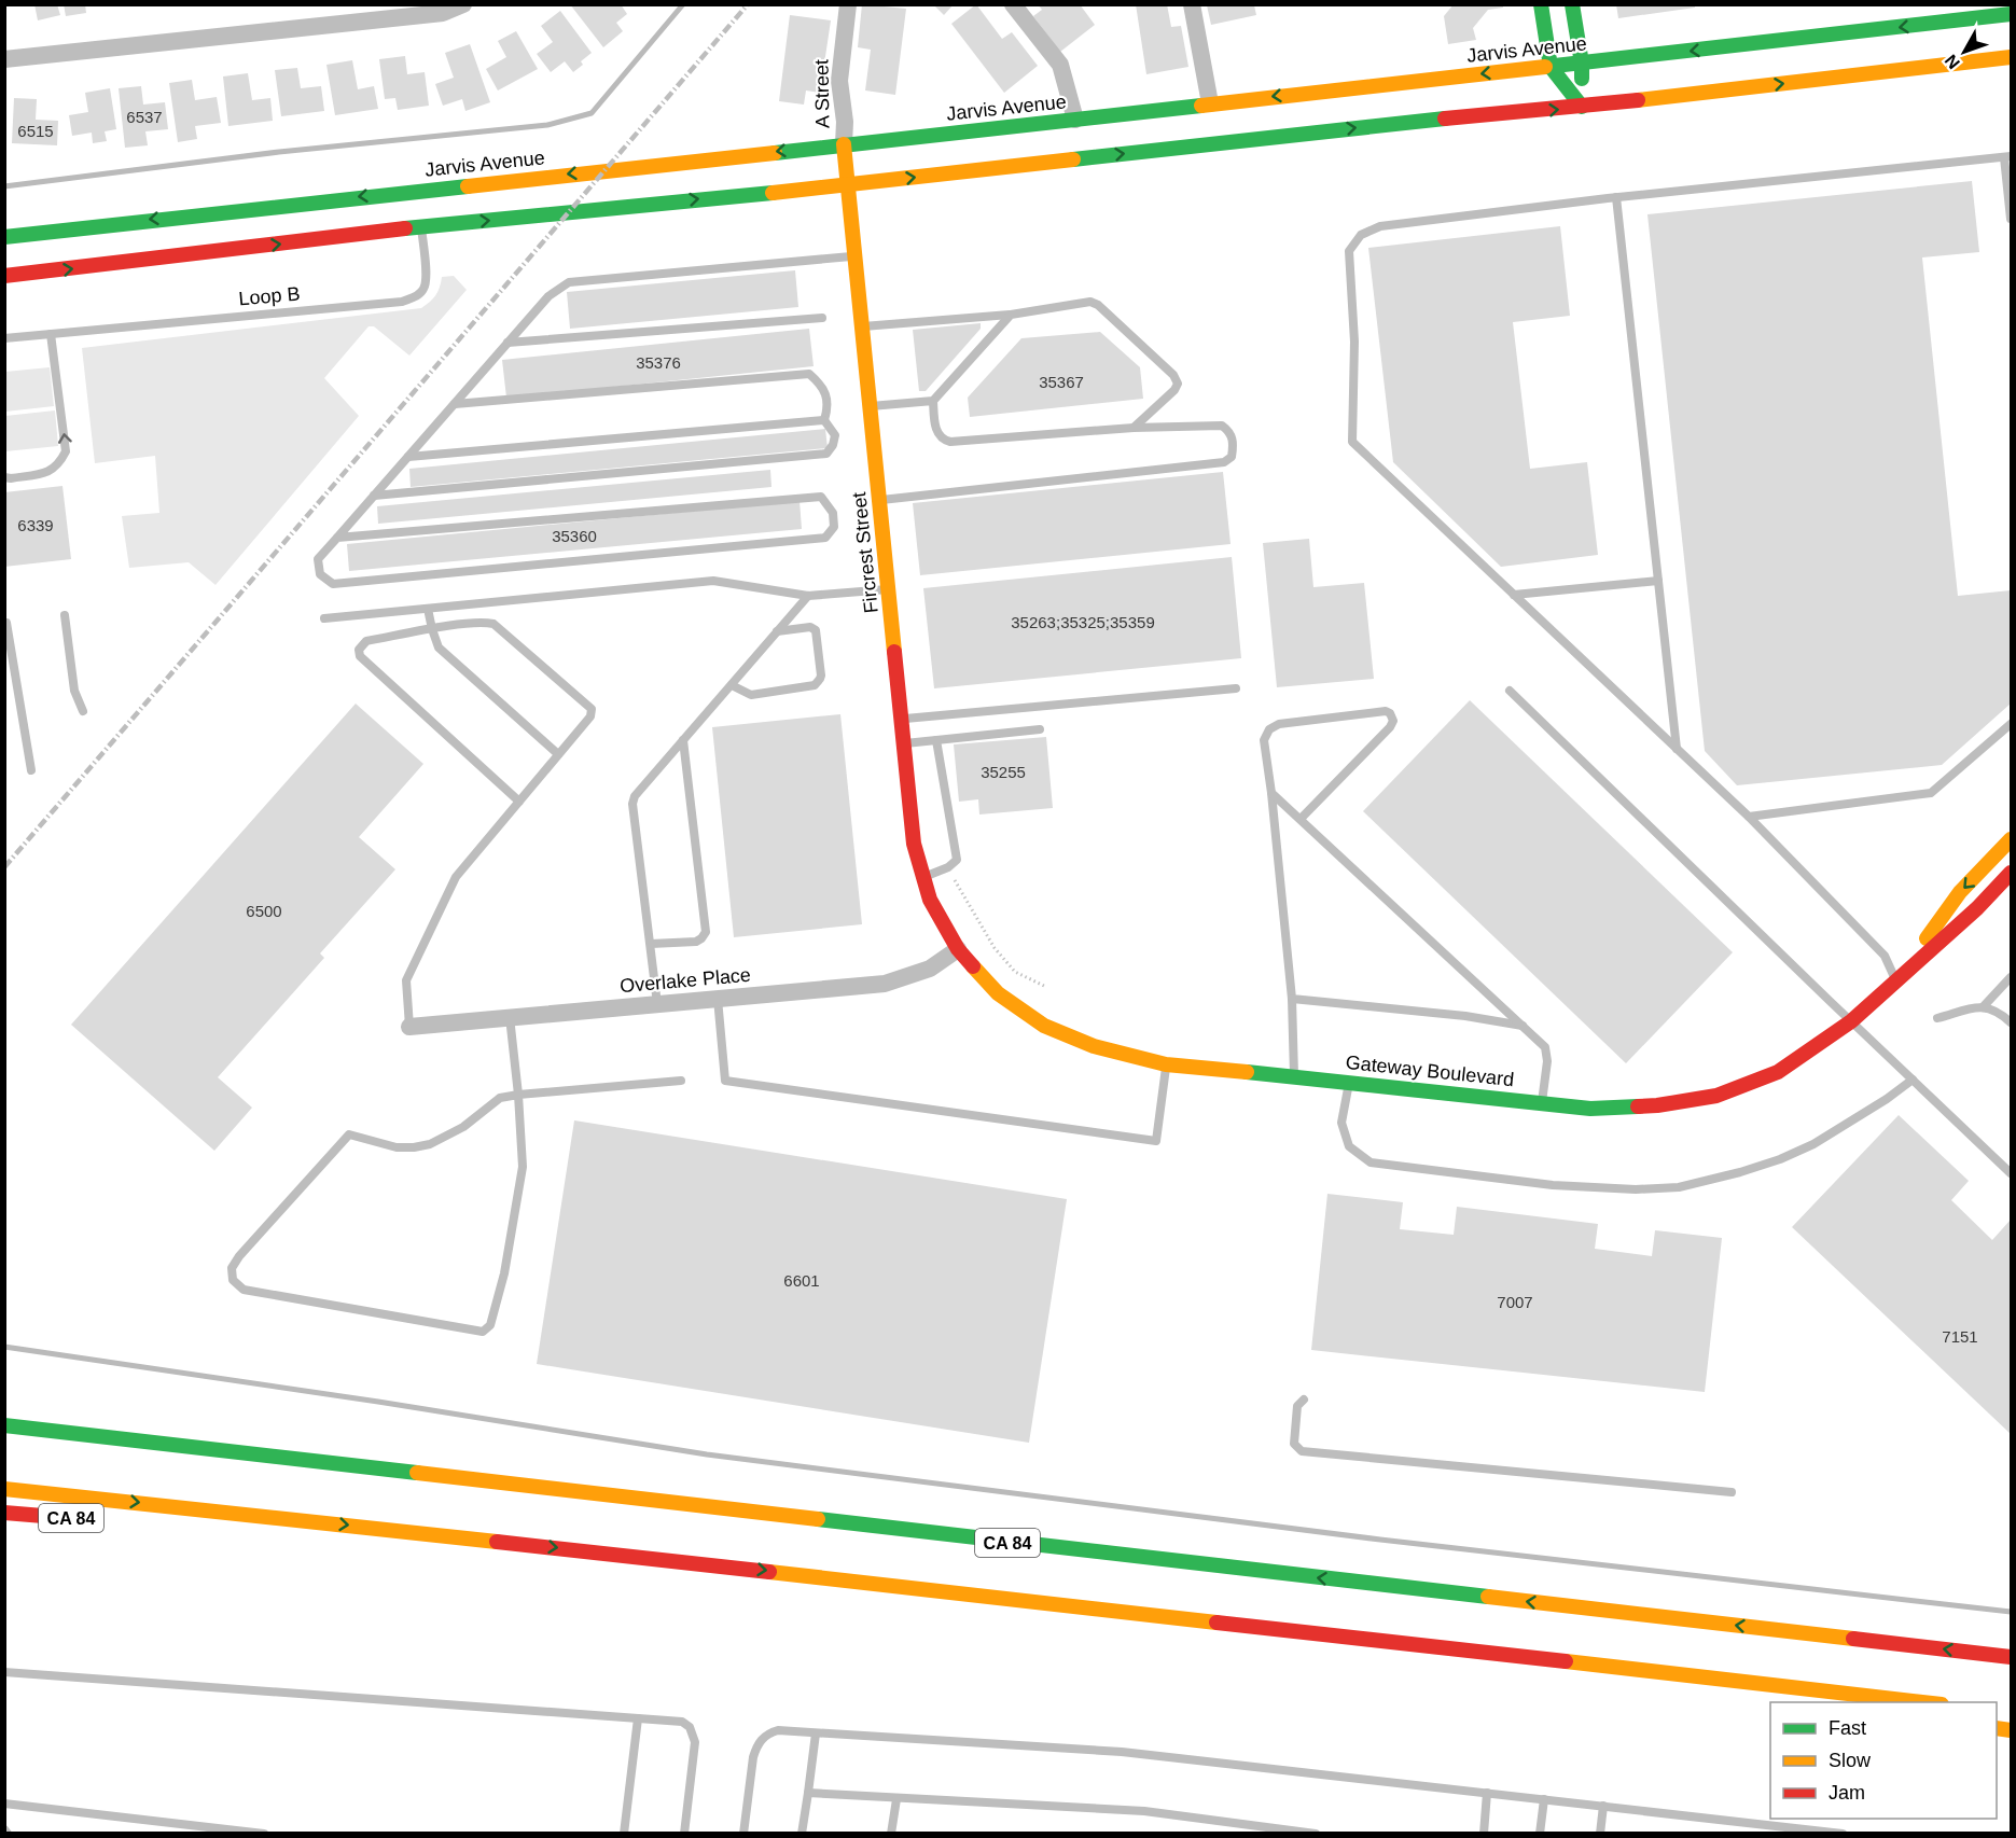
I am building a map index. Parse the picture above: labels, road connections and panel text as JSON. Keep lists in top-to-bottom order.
{
  "streets": {
    "main road": [
      "Jarvis Avenue",
      "Fircrest Street",
      "Gateway Boulevard",
      "CA 84"
    ],
    "street": ["A Street", "Overlake Place"],
    "lane": ["Loop B"]
  },
  "crossings": [
    ["Jarvis Avenue", "A Street"],
    ["Jarvis Avenue", "Fircrest Street"],
    ["A Street", "Fircrest Street"],
    ["Fircrest Street", "Overlake Place"],
    ["Fircrest Street", "Gateway Boulevard"],
    ["Overlake Place", "Gateway Boulevard"]
  ],
  "house_numbers": [
    "6537",
    "6515",
    "35376",
    "35367",
    "6339",
    "35360",
    "35263;35325;35359",
    "35255",
    "6500",
    "6601",
    "7007",
    "7151"
  ],
  "legend": ["Fast", "Slow", "Jam"],
  "north": "bottom left"
}
